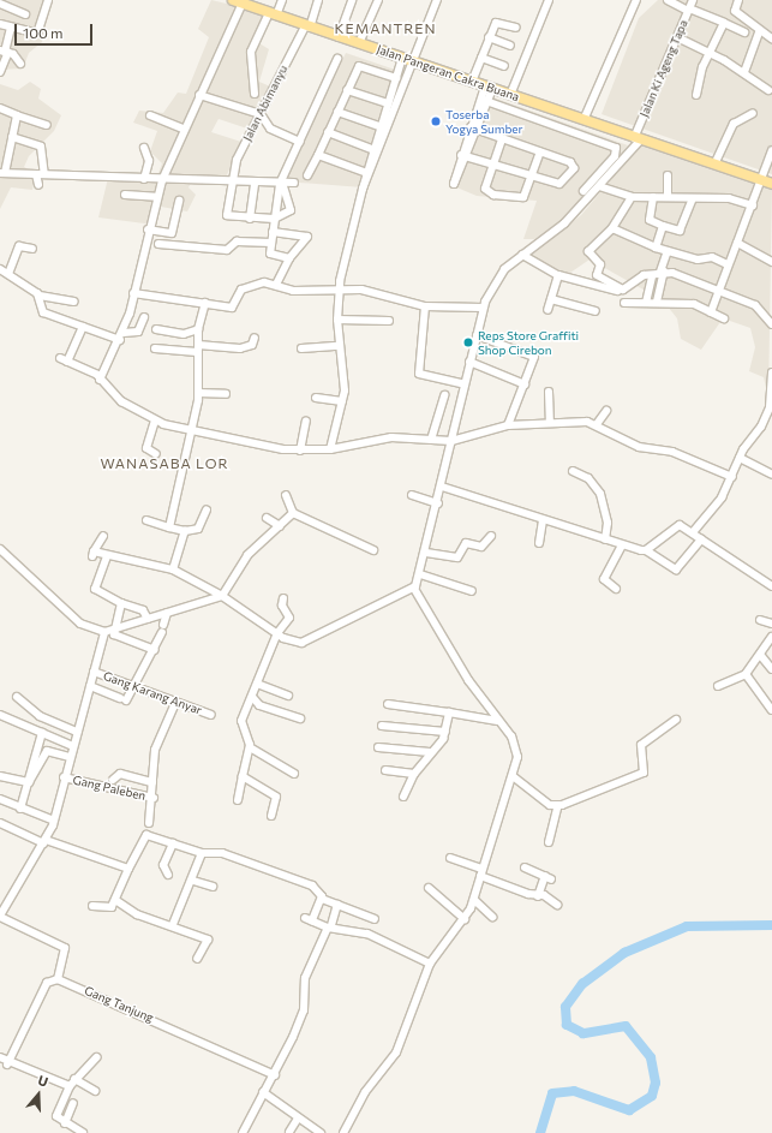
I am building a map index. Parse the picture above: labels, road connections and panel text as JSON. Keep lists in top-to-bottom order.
{
  "streets": {
    "main road": ["Jalan Pangeran Cakra Buana"],
    "street": [
      "Jalan Ki Ageng Tapa",
      "Jalan Abimanyu",
      "Gang Karang Anyar",
      "Gang Paleben",
      "Gang Tanjung"
    ]
  },
  "crossings": [
    ["Jalan Ki Ageng Tapa", "Jalan Pangeran Cakra Buana"],
    ["Jalan Pangeran Cakra Buana", "Jalan Abimanyu"]
  ],
  "districts": ["KEMANTREN", "WANASABA LOR"],
  "places": ["Toserba Yogya Sumber", "Reps Store Graffiti Shop Cirebon"],
  "scale_bar": "100 m",
  "north": "top"
}
